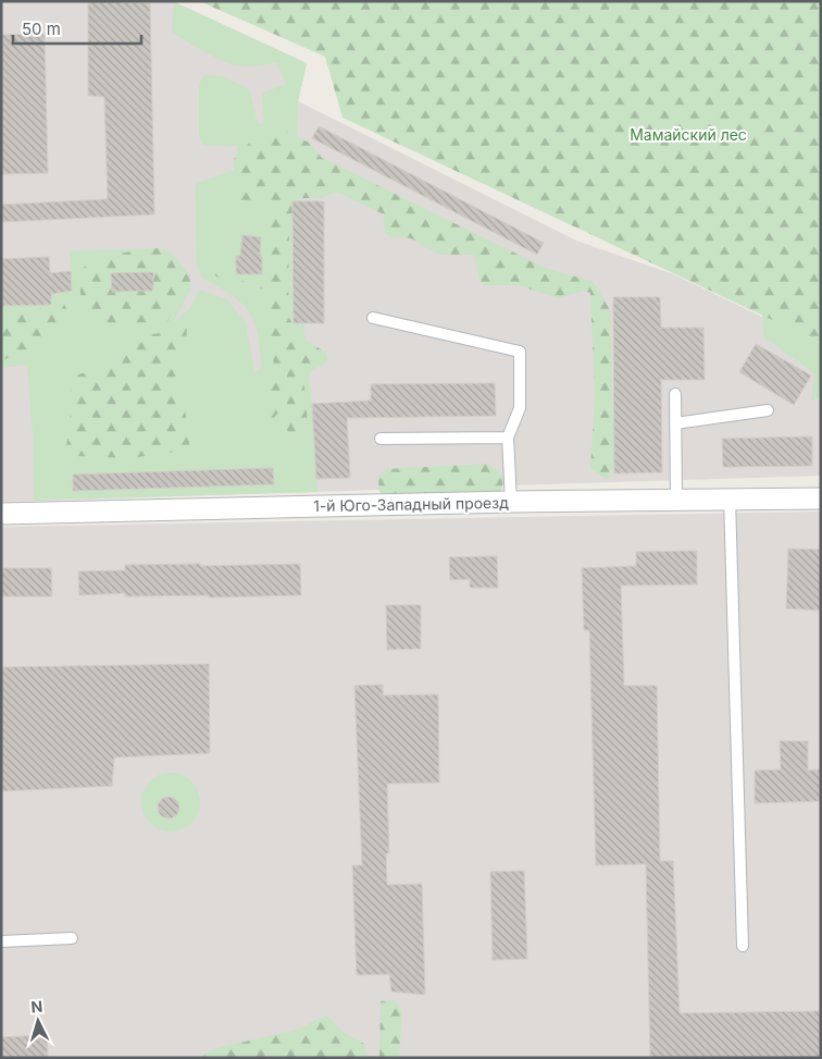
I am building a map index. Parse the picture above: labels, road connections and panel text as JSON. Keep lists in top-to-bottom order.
{
  "streets": {
    "street": ["1-й Юго-Западный проезд"]
  },
  "parks": ["Мамайский лес"],
  "scale_bar": "50 m",
  "north": "top"
}
